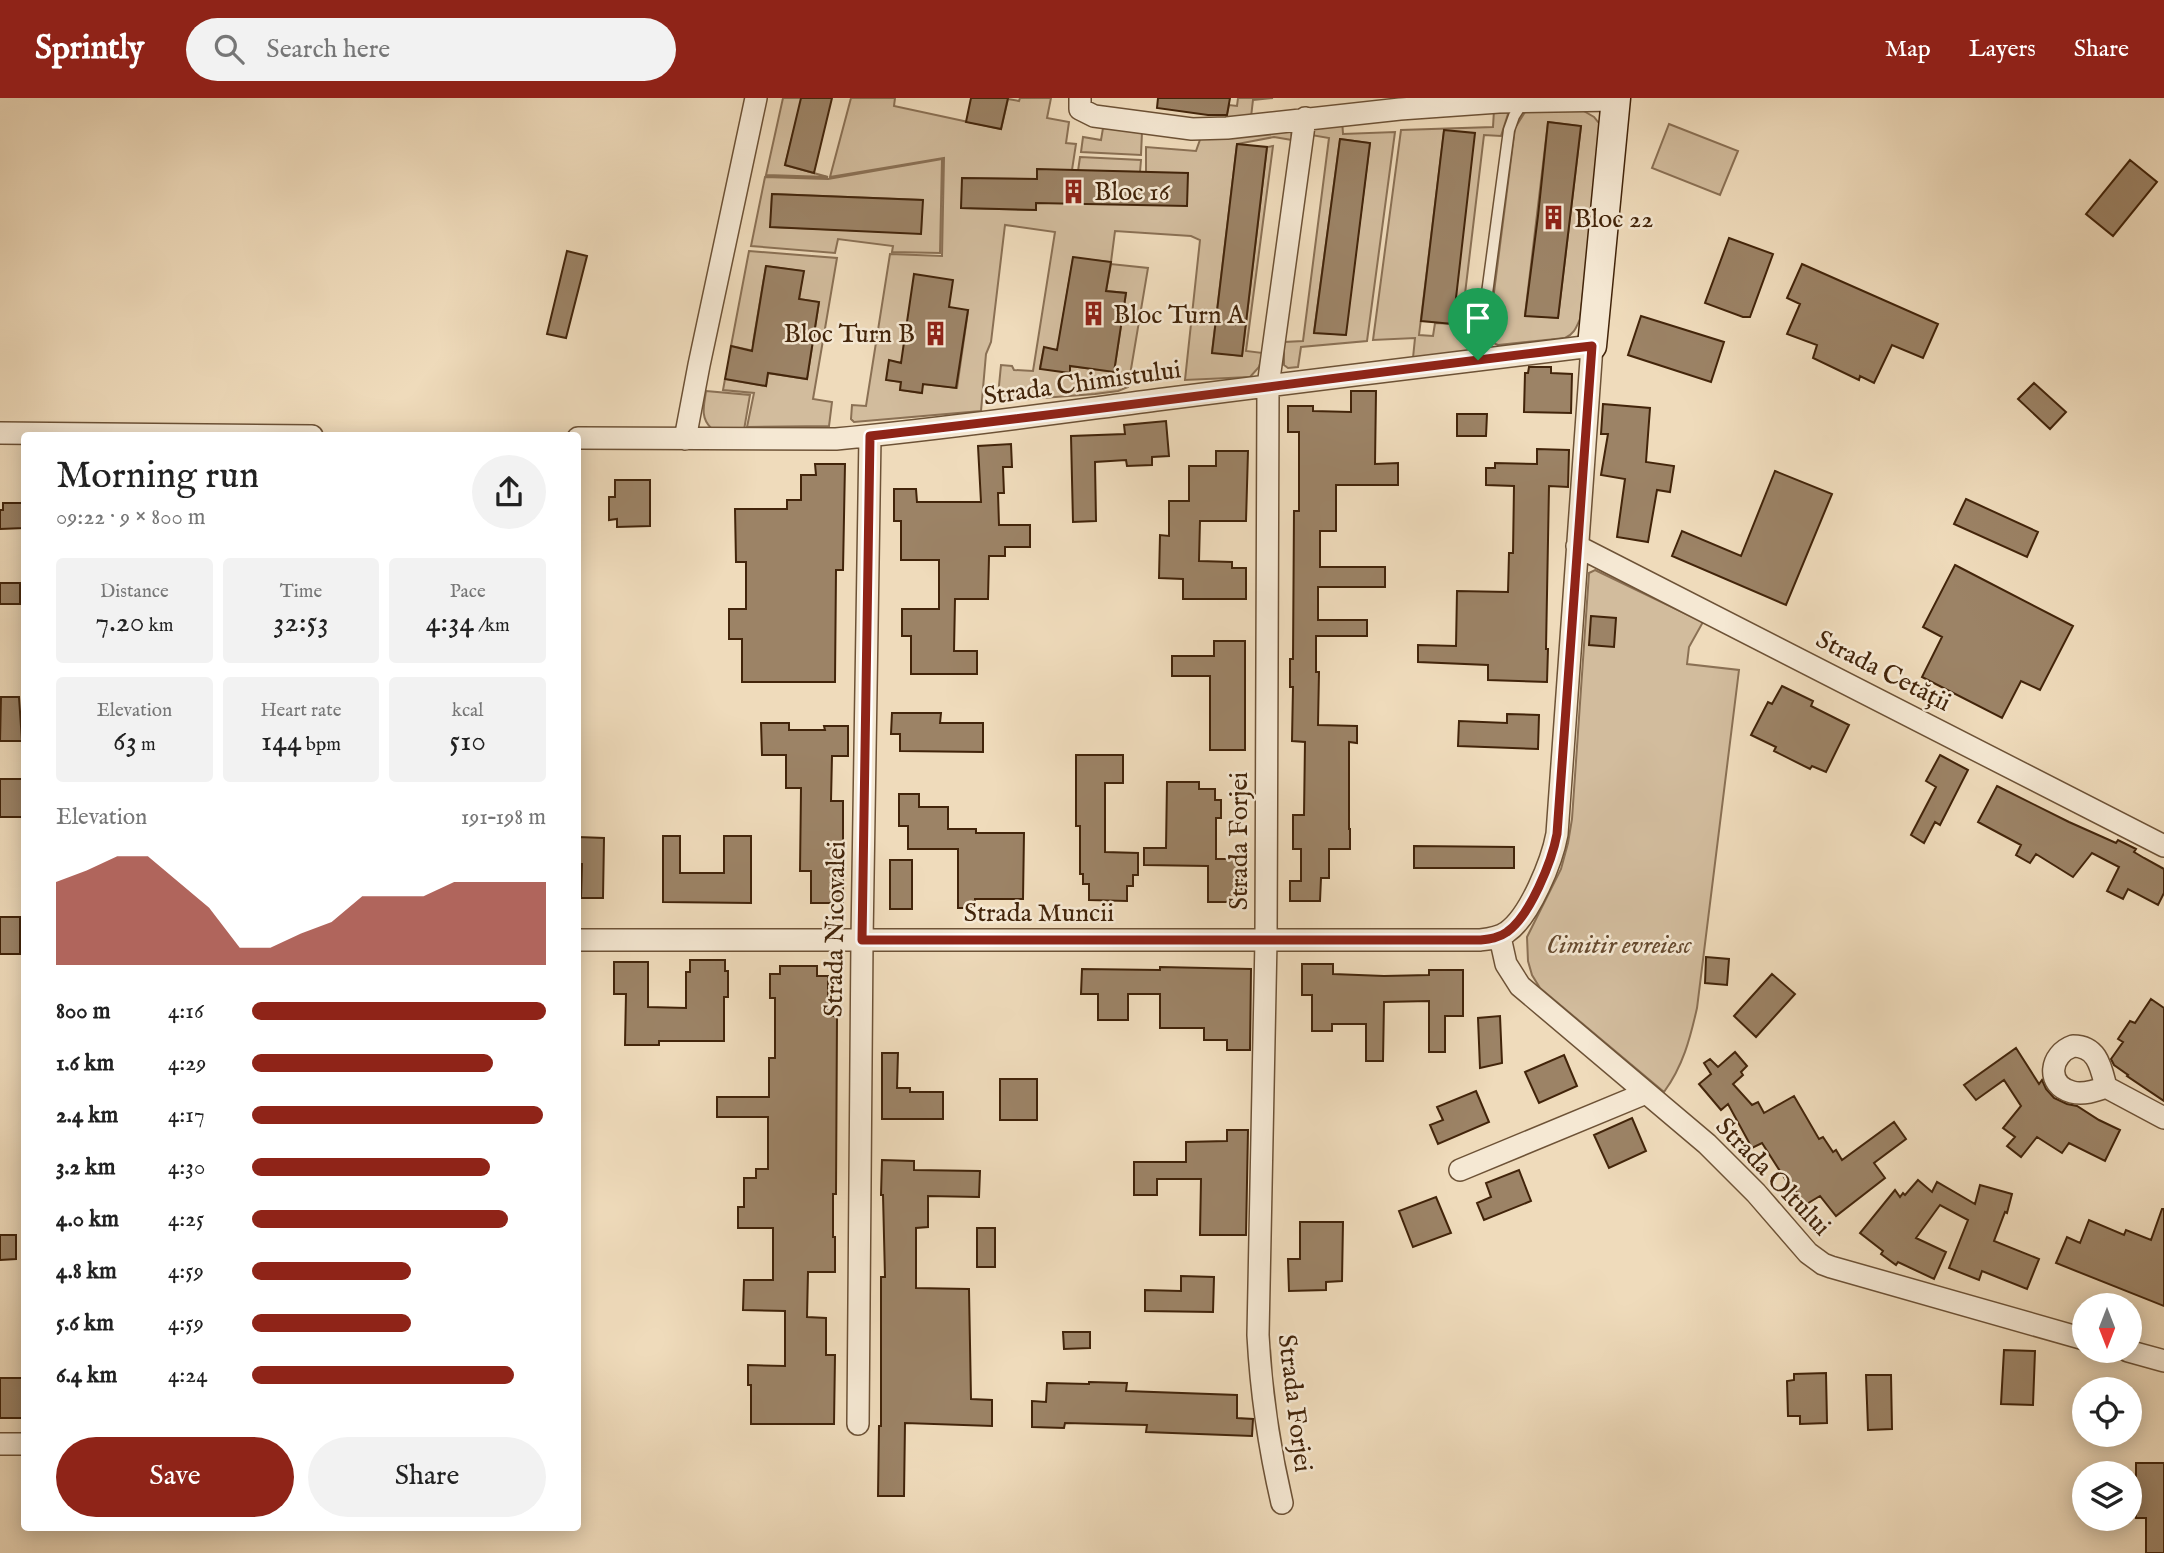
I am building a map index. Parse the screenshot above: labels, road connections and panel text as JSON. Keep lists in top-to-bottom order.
{
  "streets": {
    "street": [
      "Strada Chimistului",
      "Strada Cetății",
      "Strada Forjei",
      "Strada Muncii",
      "Strada Nicovalei",
      "Strada Oltului"
    ]
  },
  "crossings": [
    ["Strada Chimistului", "Strada Forjei"],
    ["Strada Chimistului", "Strada Nicovalei"],
    ["Strada Forjei", "Strada Muncii"],
    ["Strada Muncii", "Strada Nicovalei"],
    ["Strada Muncii", "Strada Oltului"]
  ],
  "parks": ["Cimitir evreiesc"],
  "places": {
    "building": [
      "Bloc 16",
      "Bloc 22",
      "Bloc Turn A",
      "Bloc Turn B"
    ]
  },
  "north": "bottom",
  "page": {
    "header": "Sprintly",
    "search": "Search here",
    "nav": ["Map", "Layers", "Share"],
    "heading": ["Morning run", "09:22 · 9 × 800 m"],
    "stats": [
      ["Distance", "7.20 km"],
      ["Time", "32:53"],
      ["Pace", "4:34 /km"],
      ["Elevation", "63 m"],
      ["Heart rate", "144 bpm"],
      ["kcal", "510"]
    ],
    "chart": ["Elevation", "191–198 m"],
    "list": [
      {
        "name": "800 m",
        "note": "4:16"
      },
      {
        "name": "1.6 km",
        "note": "4:29"
      },
      {
        "name": "2.4 km",
        "note": "4:17"
      },
      {
        "name": "3.2 km",
        "note": "4:30"
      },
      {
        "name": "4.0 km",
        "note": "4:25"
      },
      {
        "name": "4.8 km",
        "note": "4:59"
      },
      {
        "name": "5.6 km",
        "note": "4:59"
      },
      {
        "name": "6.4 km",
        "note": "4:24"
      }
    ],
    "buttons": ["Save", "Share"]
  }
}
